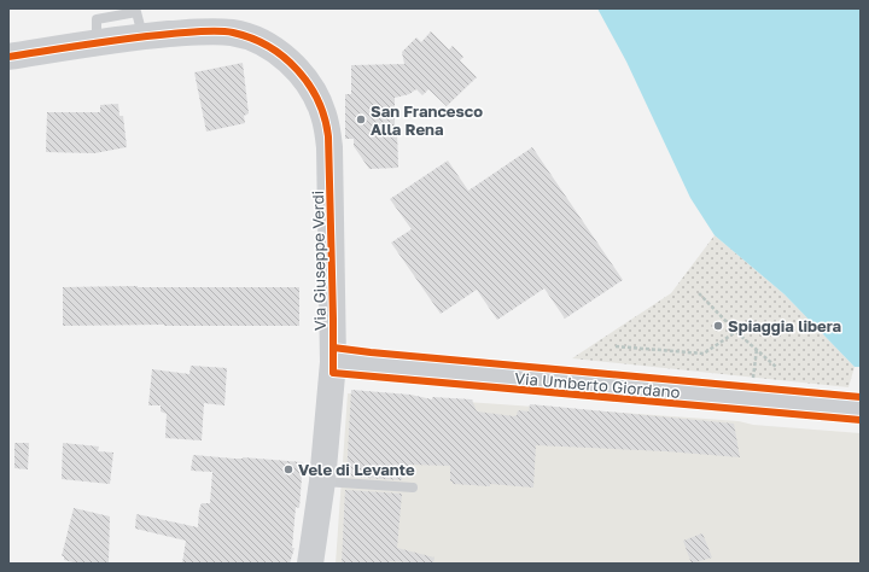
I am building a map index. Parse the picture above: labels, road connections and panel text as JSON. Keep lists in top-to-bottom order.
{
  "streets": {
    "main road": ["Via Giuseppe Verdi", "Via Umberto Giordano"]
  },
  "crossings": [
    ["Via Giuseppe Verdi", "Via Umberto Giordano"]
  ],
  "places": ["San Francesco Alla Rena", "Spiaggia libera", "Vele di Levante"]
}
